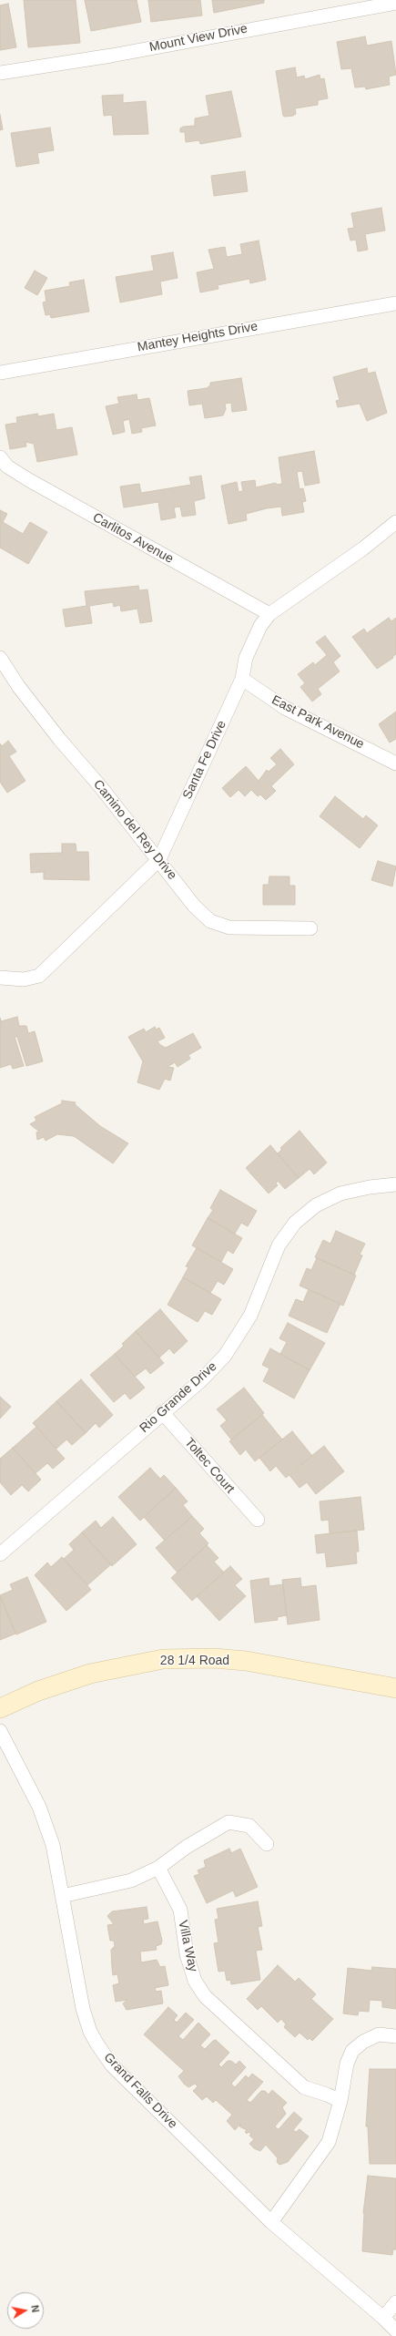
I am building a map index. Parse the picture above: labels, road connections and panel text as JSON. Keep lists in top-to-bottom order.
{
  "streets": {
    "main road": ["28 1/4 Road"],
    "street": [
      "Mount View Drive",
      "Mantey Heights Drive",
      "Carlitos Avenue",
      "East Park Avenue",
      "Santa Fe Drive",
      "Camino del Rey Drive",
      "Rio Grande Drive",
      "Toltec Court",
      "Villa Way",
      "Grand Falls Drive"
    ]
  },
  "crossings": [
    ["Carlitos Avenue", "Santa Fe Drive"],
    ["East Park Avenue", "Santa Fe Drive"],
    ["Santa Fe Drive", "Camino del Rey Drive"],
    ["Rio Grande Drive", "Toltec Court"]
  ],
  "north": "right"
}
